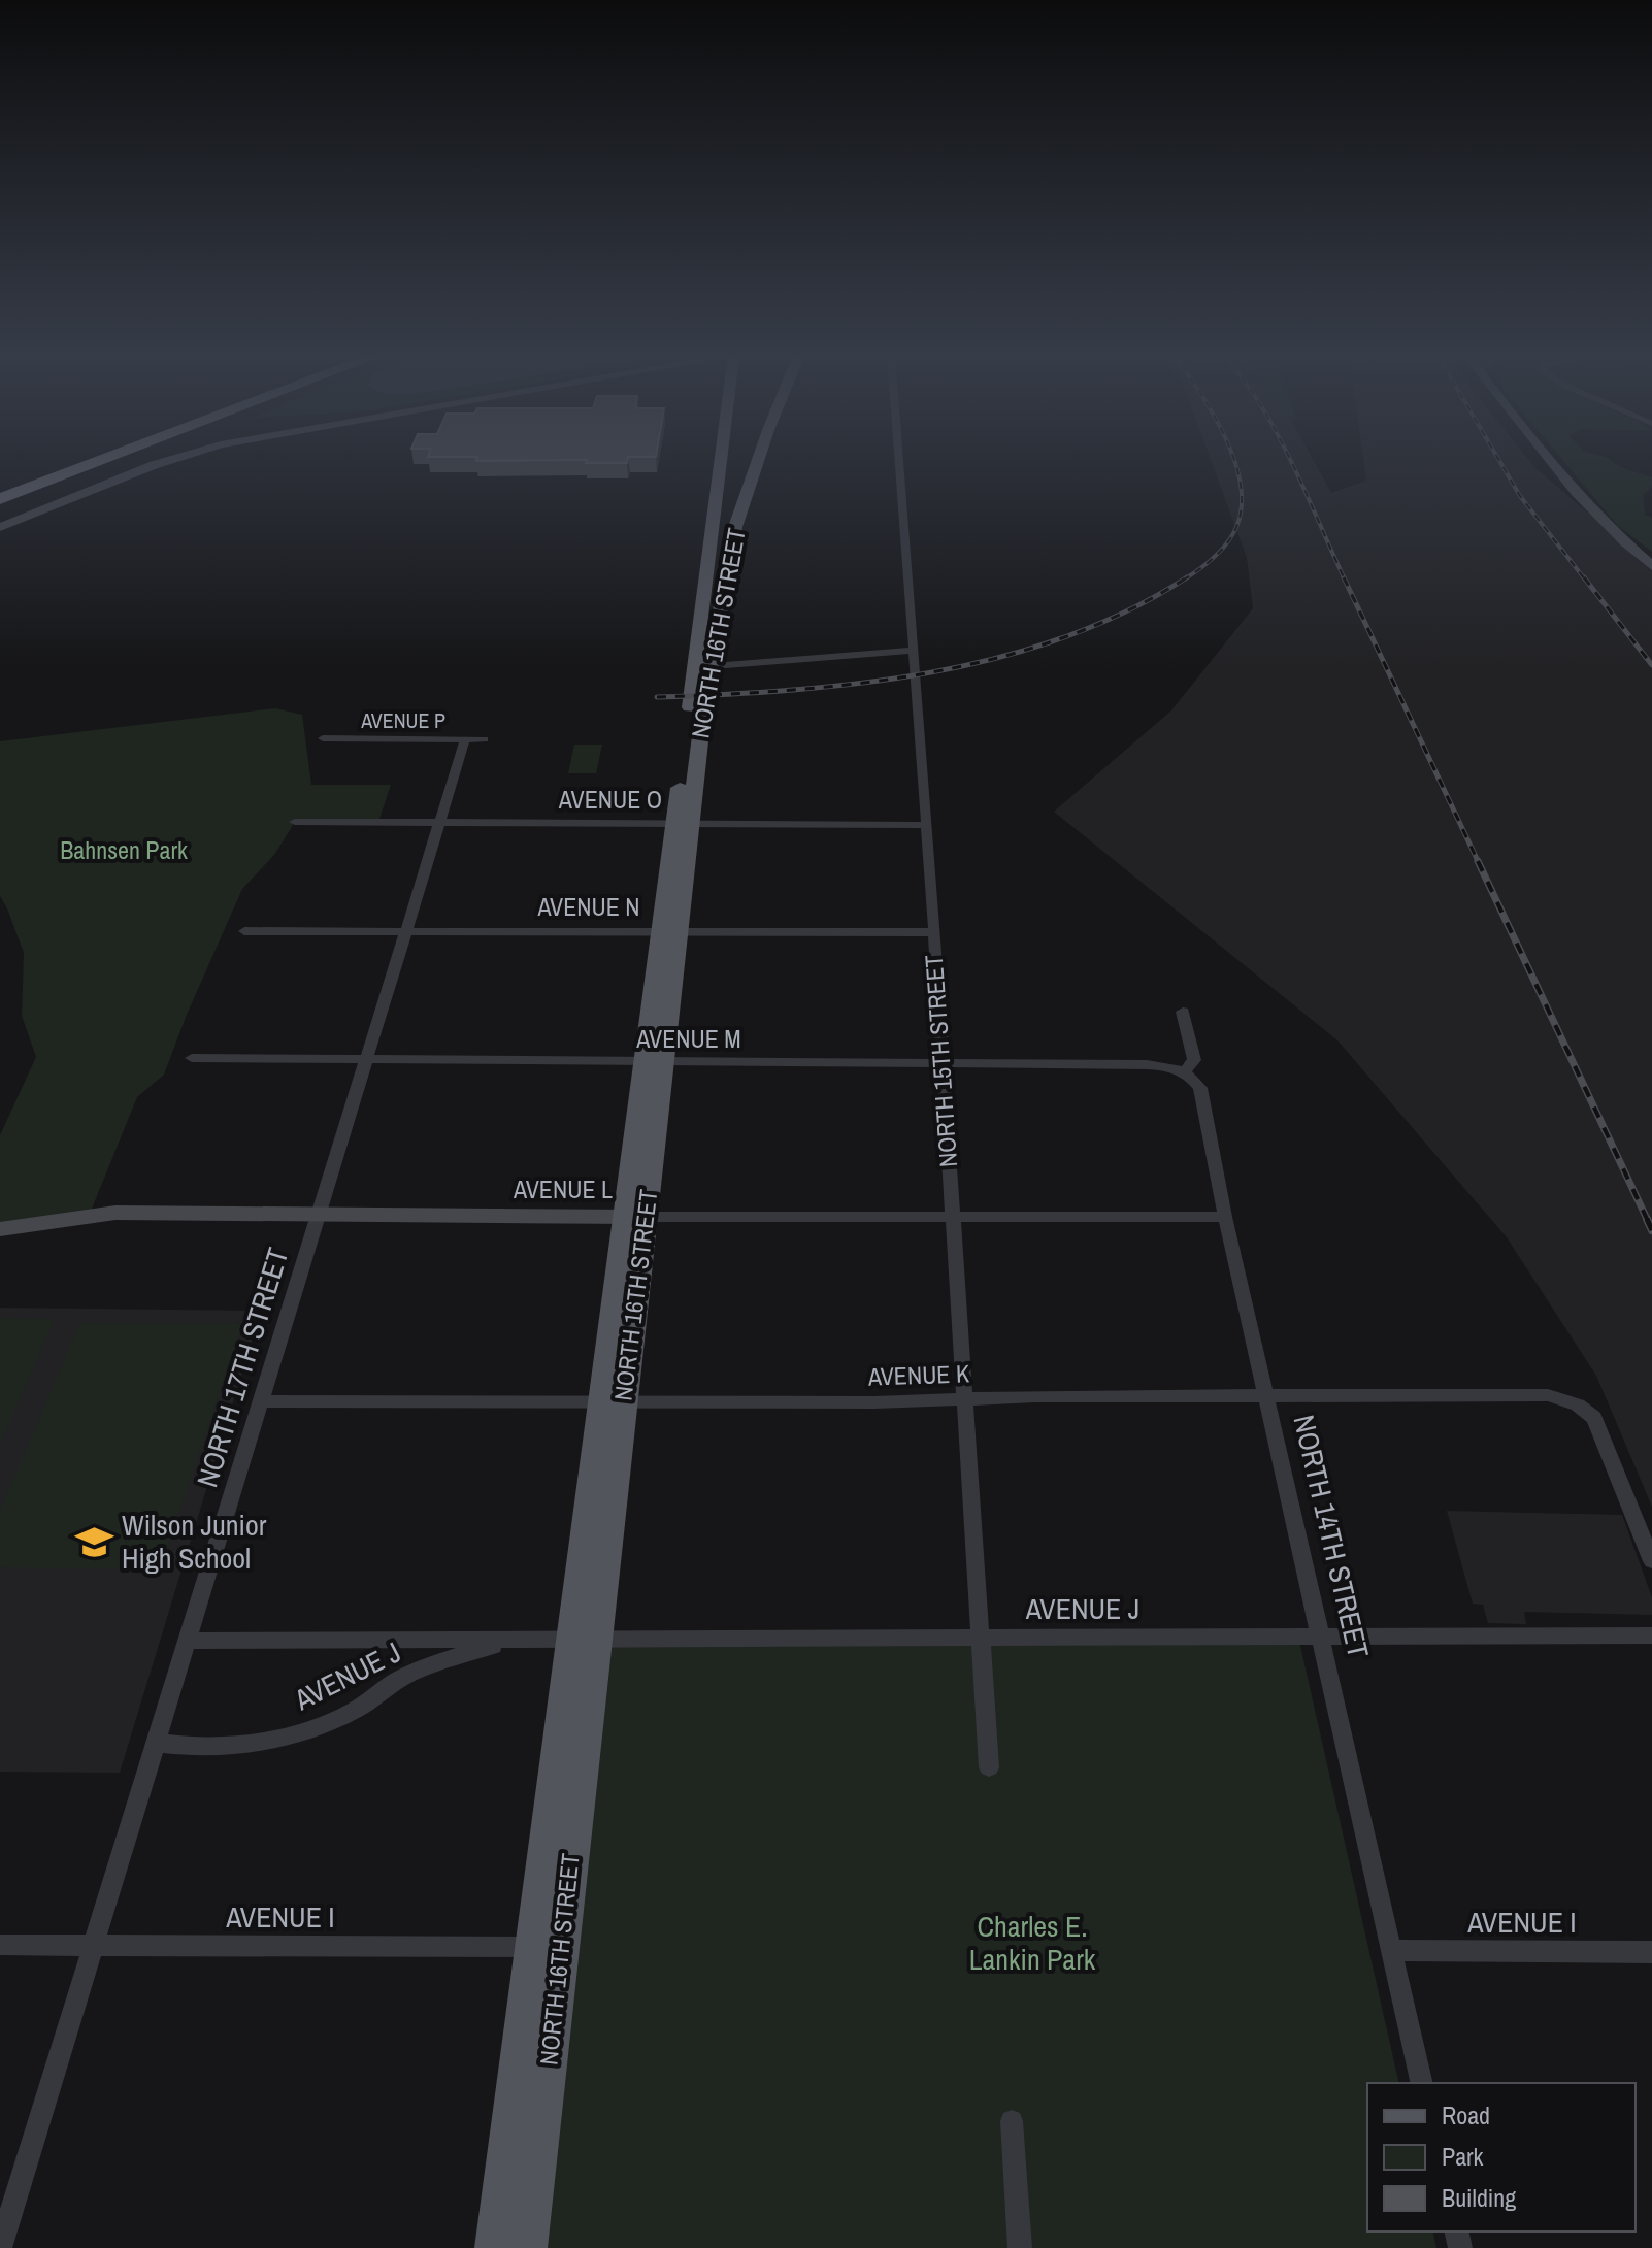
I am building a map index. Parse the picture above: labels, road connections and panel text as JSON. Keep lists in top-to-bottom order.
{
  "streets": {
    "main road": ["NORTH 16TH STREET"],
    "street": [
      "AVENUE P",
      "AVENUE O",
      "AVENUE N",
      "AVENUE M",
      "NORTH 15TH STREET",
      "AVENUE L",
      "NORTH 17TH STREET",
      "AVENUE K",
      "NORTH 14TH STREET",
      "AVENUE J",
      "AVENUE I"
    ]
  },
  "crossings": [
    ["NORTH 16TH STREET", "AVENUE O"],
    ["NORTH 16TH STREET", "AVENUE N"],
    ["NORTH 16TH STREET", "AVENUE M"],
    ["NORTH 16TH STREET", "AVENUE L"],
    ["NORTH 16TH STREET", "AVENUE K"],
    ["NORTH 16TH STREET", "AVENUE J"],
    ["NORTH 16TH STREET", "AVENUE I"],
    ["AVENUE P", "NORTH 17TH STREET"],
    ["AVENUE O", "NORTH 15TH STREET"],
    ["AVENUE O", "NORTH 17TH STREET"],
    ["AVENUE N", "NORTH 15TH STREET"],
    ["AVENUE N", "NORTH 17TH STREET"],
    ["AVENUE M", "NORTH 15TH STREET"],
    ["AVENUE M", "NORTH 17TH STREET"],
    ["AVENUE M", "NORTH 14TH STREET"],
    ["NORTH 15TH STREET", "AVENUE L"],
    ["NORTH 15TH STREET", "AVENUE K"],
    ["NORTH 15TH STREET", "AVENUE J"],
    ["AVENUE L", "NORTH 17TH STREET"],
    ["AVENUE L", "NORTH 14TH STREET"],
    ["NORTH 17TH STREET", "AVENUE K"],
    ["NORTH 17TH STREET", "AVENUE J"],
    ["NORTH 17TH STREET", "AVENUE I"],
    ["AVENUE K", "NORTH 14TH STREET"],
    ["NORTH 14TH STREET", "AVENUE J"],
    ["NORTH 14TH STREET", "AVENUE I"]
  ],
  "parks": ["Bahnsen Park", "Charles E. Lankin Park"],
  "places": {
    "school or university": ["Wilson Junior High School"]
  },
  "legend": ["Road", "Park", "Building"]
}
